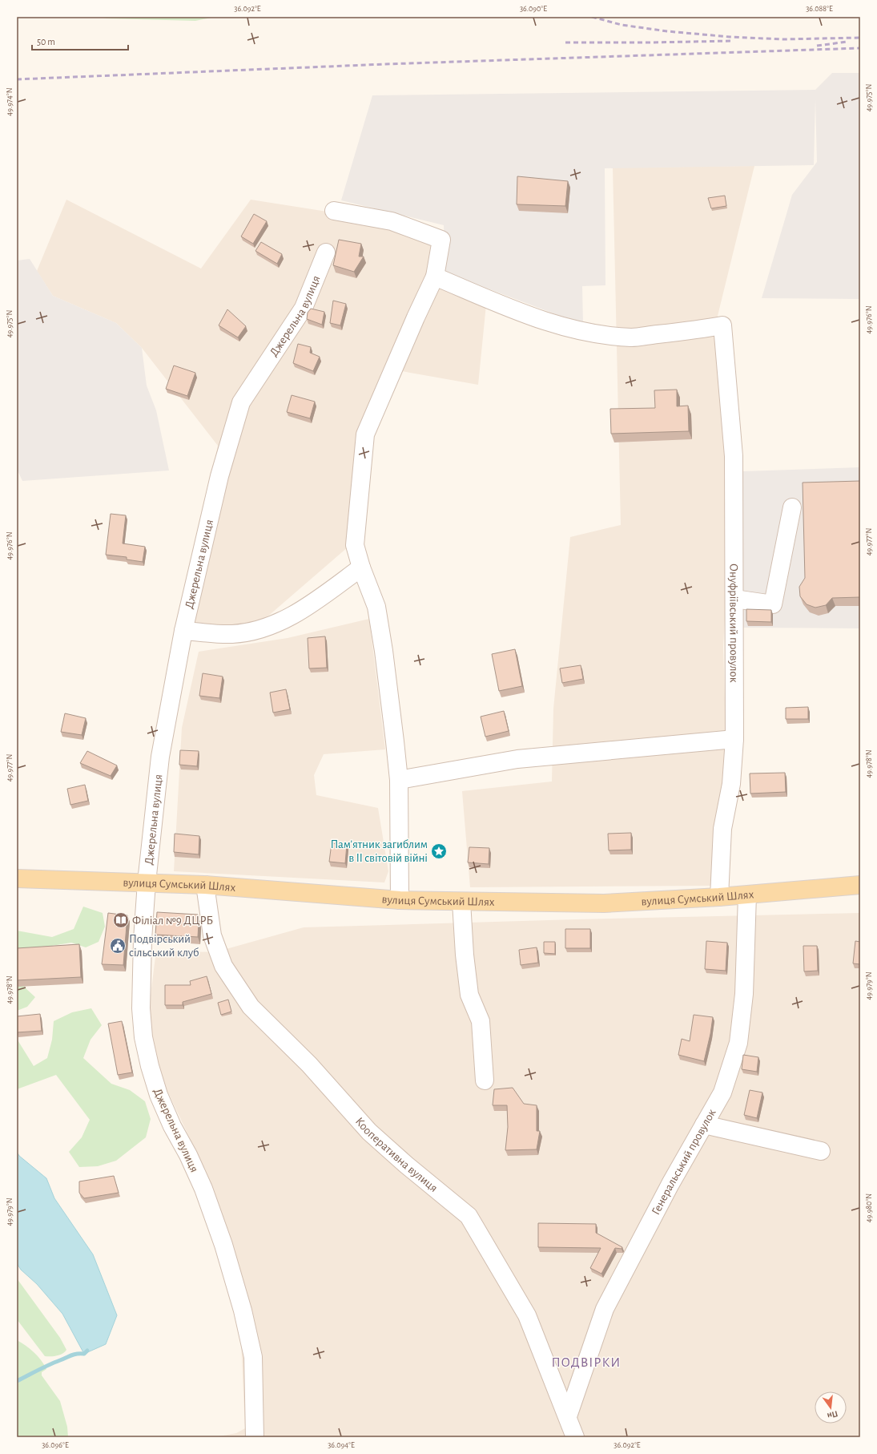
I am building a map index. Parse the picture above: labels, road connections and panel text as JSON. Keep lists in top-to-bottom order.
{
  "streets": {
    "main road": ["вулиця Сумський Шлях"],
    "street": [
      "Джерельна вулиця",
      "Онуфріївський провулок",
      "Кооперативна вулиця",
      "Генеральський провулок"
    ]
  },
  "crossings": [
    ["Джерельна вулиця", "вулиця Сумський Шлях"],
    ["Онуфріївський провулок", "вулиця Сумський Шлях"],
    ["вулиця Сумський Шлях", "Кооперативна вулиця"],
    ["вулиця Сумський Шлях", "Генеральський провулок"],
    ["Кооперативна вулиця", "Генеральський провулок"]
  ],
  "districts": ["ПОДВІРКИ"],
  "places": {
    "place": ["Пам'ятник загиблим в II світовій війні"],
    "library": ["Філіал №9 ДЦРБ"],
    "public building": ["Подвірський сільський клуб"]
  },
  "scale_bar": "50 m",
  "north": "bottom",
  "coordinates": [
    "36.092°E",
    "36.090°E",
    "36.088°E",
    "49.975°N",
    "49.974°N",
    "49.976°N",
    "49.977°N",
    "49.978°N",
    "49.979°N",
    "49.980°N",
    "36.096°E",
    "36.094°E"
  ]
}
